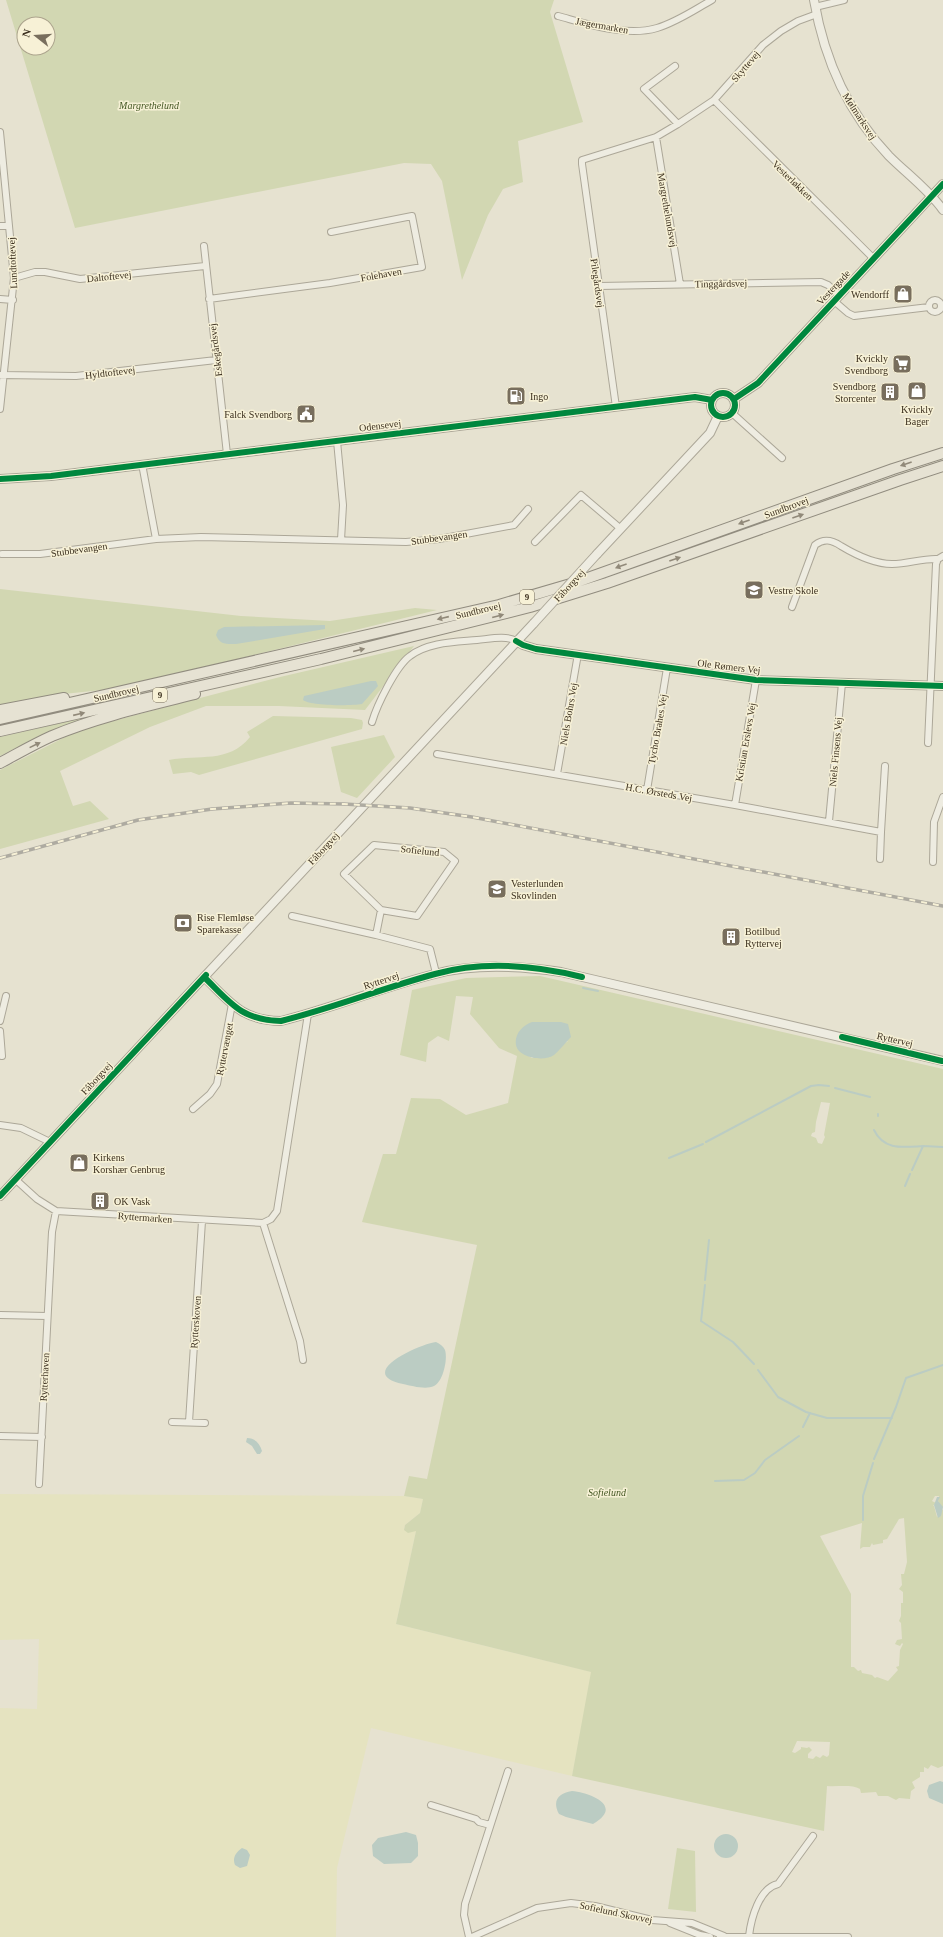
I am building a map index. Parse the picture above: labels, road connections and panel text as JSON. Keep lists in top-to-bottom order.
{
  "streets": {
    "main road": ["Sundbrovej", "9"],
    "street": [
      "Jægermarken",
      "Skyttevej",
      "Mølmarksvej",
      "Vesterløkken",
      "Margrethelundsvej",
      "Lundtoftevej",
      "Folehaven",
      "Daltoftevej",
      "Pilegårdsvej",
      "Tinggårdsvej",
      "Vestergade",
      "Eskegårdsvej",
      "Hyldtoftevej",
      "Odensevej",
      "Stubbevangen",
      "Fåborgvej",
      "Ole Rømers Vej",
      "Niels Bohrs Vej",
      "Tycho Brahes Vej",
      "Kristian Erslevs Vej",
      "Niels Finsens Vej",
      "H.C. Ørsteds Vej",
      "Sofielund",
      "Ryttervej",
      "Ryttervænget",
      "Ryttermarken",
      "Rytterskoven",
      "Rytterhaven",
      "Sofielund Skovvej"
    ]
  },
  "crossings": [
    ["Skyttevej", "Mølmarksvej"],
    ["Skyttevej", "Vesterløkken"],
    ["Skyttevej", "Margrethelundsvej"],
    ["Skyttevej", "Pilegårdsvej"],
    ["Mølmarksvej", "Vestergade"],
    ["Vesterløkken", "Vestergade"],
    ["Margrethelundsvej", "Tinggårdsvej"],
    ["Lundtoftevej", "Daltoftevej"],
    ["Lundtoftevej", "Hyldtoftevej"],
    ["Folehaven", "Eskegårdsvej"],
    ["Daltoftevej", "Eskegårdsvej"],
    ["Pilegårdsvej", "Tinggårdsvej"],
    ["Pilegårdsvej", "Odensevej"],
    ["Tinggårdsvej", "Vestergade"],
    ["Vestergade", "Odensevej"],
    ["Vestergade", "Fåborgvej"],
    ["Eskegårdsvej", "Hyldtoftevej"],
    ["Eskegårdsvej", "Odensevej"],
    ["Odensevej", "Fåborgvej"],
    ["Fåborgvej", "Ole Rømers Vej"],
    ["Fåborgvej", "Ryttervej"],
    ["Fåborgvej", "Ryttermarken"],
    ["Ole Rømers Vej", "Niels Bohrs Vej"],
    ["Ole Rømers Vej", "Tycho Brahes Vej"],
    ["Ole Rømers Vej", "Kristian Erslevs Vej"],
    ["Ole Rømers Vej", "Niels Finsens Vej"],
    ["Niels Bohrs Vej", "H.C. Ørsteds Vej"],
    ["Tycho Brahes Vej", "H.C. Ørsteds Vej"],
    ["Kristian Erslevs Vej", "H.C. Ørsteds Vej"],
    ["Niels Finsens Vej", "H.C. Ørsteds Vej"],
    ["Ryttervej", "Ryttervænget"],
    ["Ryttermarken", "Rytterskoven"],
    ["Ryttermarken", "Rytterhaven"]
  ],
  "parks": ["Margrethelund", "Sofielund"],
  "places": {
    "shop": ["Wendorff", "Kvickly Bager", "Kirkens Korshær Genbrug"],
    "supermarket": ["Kvickly Svendborg"],
    "building": ["Svendborg Storcenter", "Botilbud Ryttervej", "OK Vask"],
    "fuel station": ["Ingo"],
    "public building": ["Falck Svendborg"],
    "school or university": ["Vestre Skole", "Vesterlunden Skovlinden"],
    "bank": ["Rise Flemløse Sparekasse"]
  },
  "north": "left"
}
